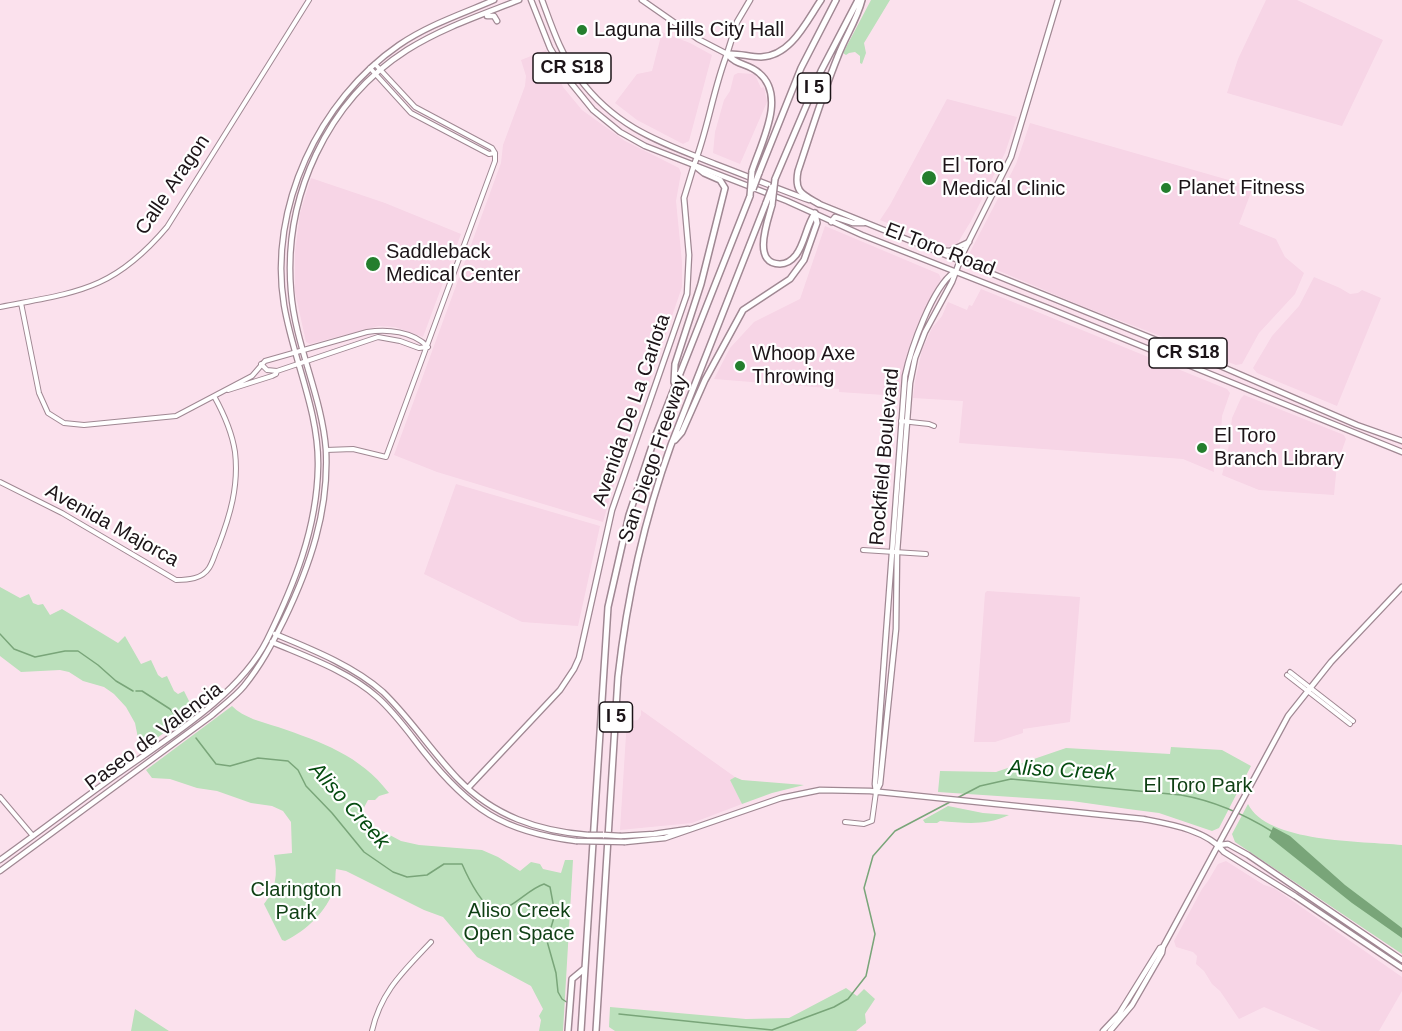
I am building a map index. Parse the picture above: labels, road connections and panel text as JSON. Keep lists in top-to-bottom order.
{
  "streets": {
    "highway": ["I 5", "San Diego Freeway"],
    "main road": [
      "CR S18",
      "El Toro Road",
      "Avenida De La Carlota",
      "Rockfield Boulevard",
      "Paseo de Valencia"
    ],
    "street": ["Calle Aragon", "Avenida Majorca"]
  },
  "crossings": [
    ["I 5", "San Diego Freeway"],
    ["El Toro Road", "Avenida De La Carlota"],
    ["El Toro Road", "Rockfield Boulevard"]
  ],
  "water": ["Aliso Creek"],
  "parks": ["El Toro Park", "Clarington Park", "Aliso Creek Open Space"],
  "places": [
    "Laguna Hills City Hall",
    "El Toro Medical Clinic",
    "Planet Fitness",
    "Saddleback Medical Center",
    "Whoop Axe Throwing",
    "El Toro Branch Library"
  ]
}
